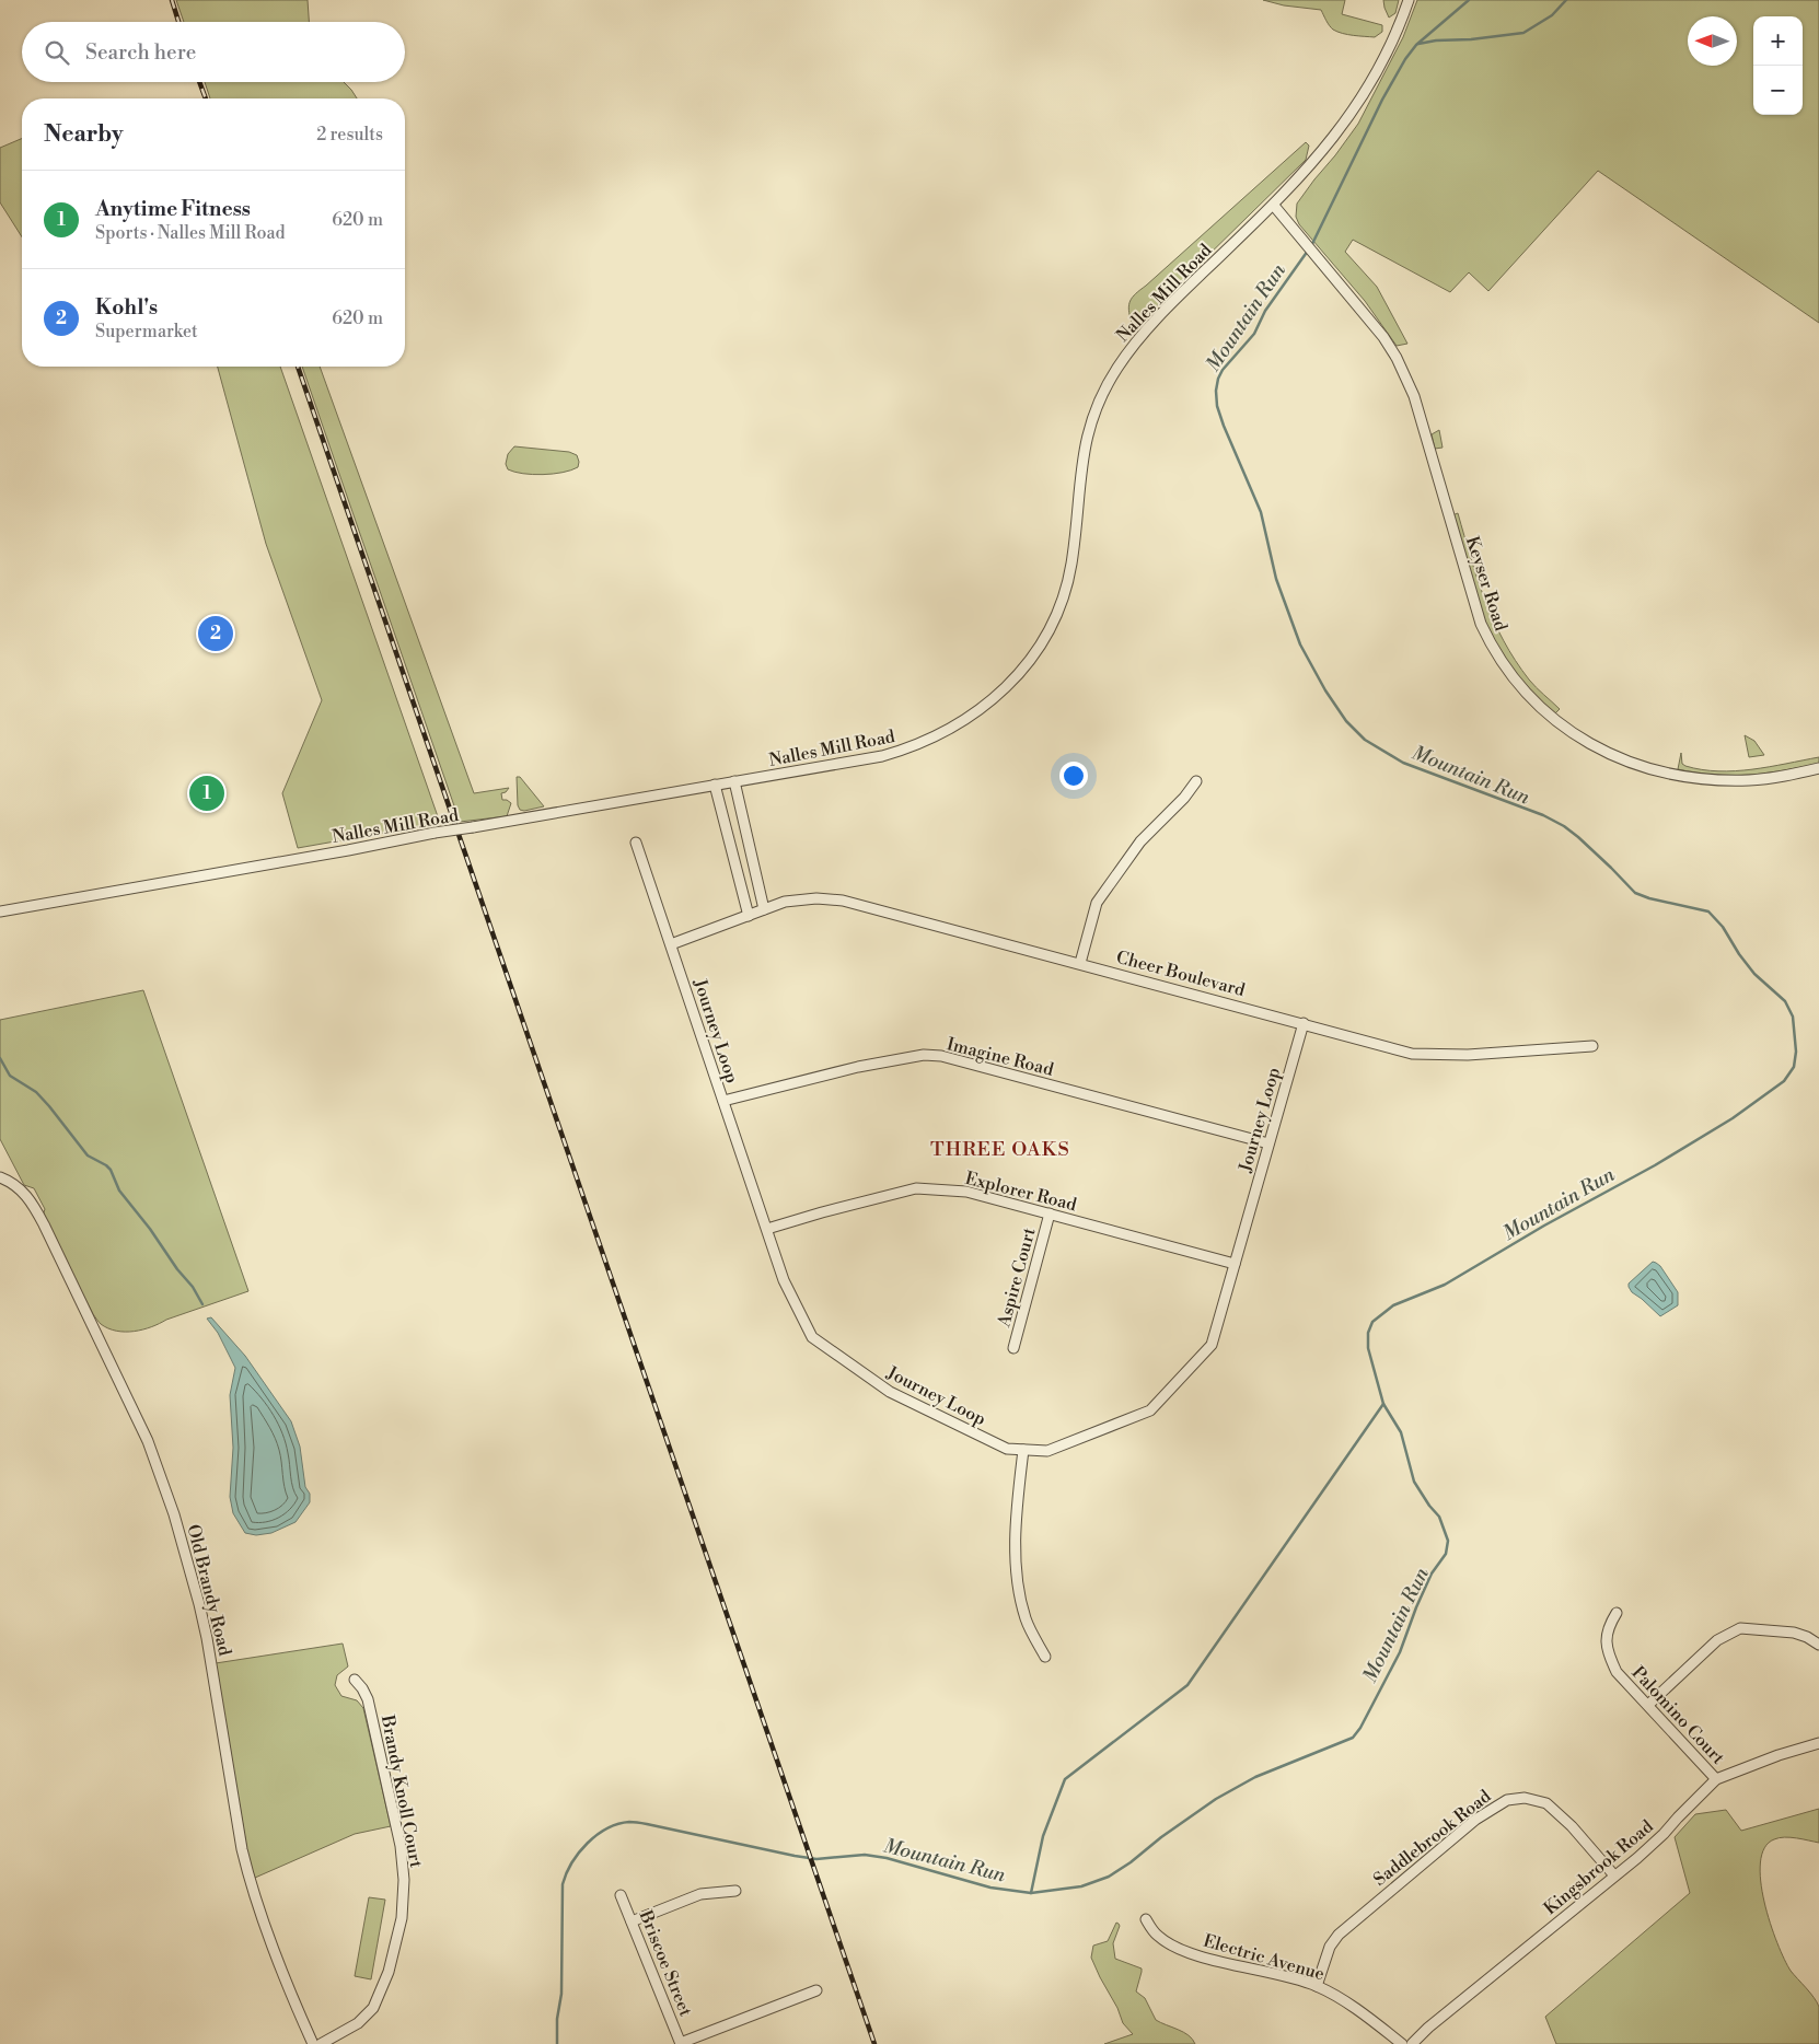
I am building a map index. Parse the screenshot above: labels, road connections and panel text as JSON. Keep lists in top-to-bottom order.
{
  "streets": {
    "street": [
      "Nalles Mill Road",
      "Keyser Road",
      "Cheer Boulevard",
      "Journey Loop",
      "Imagine Road",
      "Explorer Road",
      "Aspire Court",
      "Old Brandy Road",
      "Palomino Court",
      "Brandy Knoll Court",
      "Saddlebrook Road",
      "Kingsbrook Road",
      "Electric Avenue",
      "Briscoe Street"
    ]
  },
  "crossings": [
    ["Nalles Mill Road", "Keyser Road"],
    ["Cheer Boulevard", "Journey Loop"],
    ["Journey Loop", "Imagine Road"],
    ["Journey Loop", "Explorer Road"],
    ["Explorer Road", "Aspire Court"],
    ["Palomino Court", "Kingsbrook Road"],
    ["Saddlebrook Road", "Kingsbrook Road"],
    ["Saddlebrook Road", "Electric Avenue"]
  ],
  "districts": ["THREE OAKS"],
  "water": ["Mountain Run"],
  "north": "left",
  "page": {
    "map_buttons": ["+", "−"],
    "search": "Search here",
    "heading": ["Nearby", "2 results"],
    "list": [
      {
        "mark": "1",
        "name": "Anytime Fitness",
        "note": "Sports · Nalles Mill Road",
        "value": "620 m"
      },
      {
        "mark": "2",
        "name": "Kohl's",
        "note": "Supermarket",
        "value": "620 m"
      }
    ],
    "pins": ["2", "1"]
  }
}
